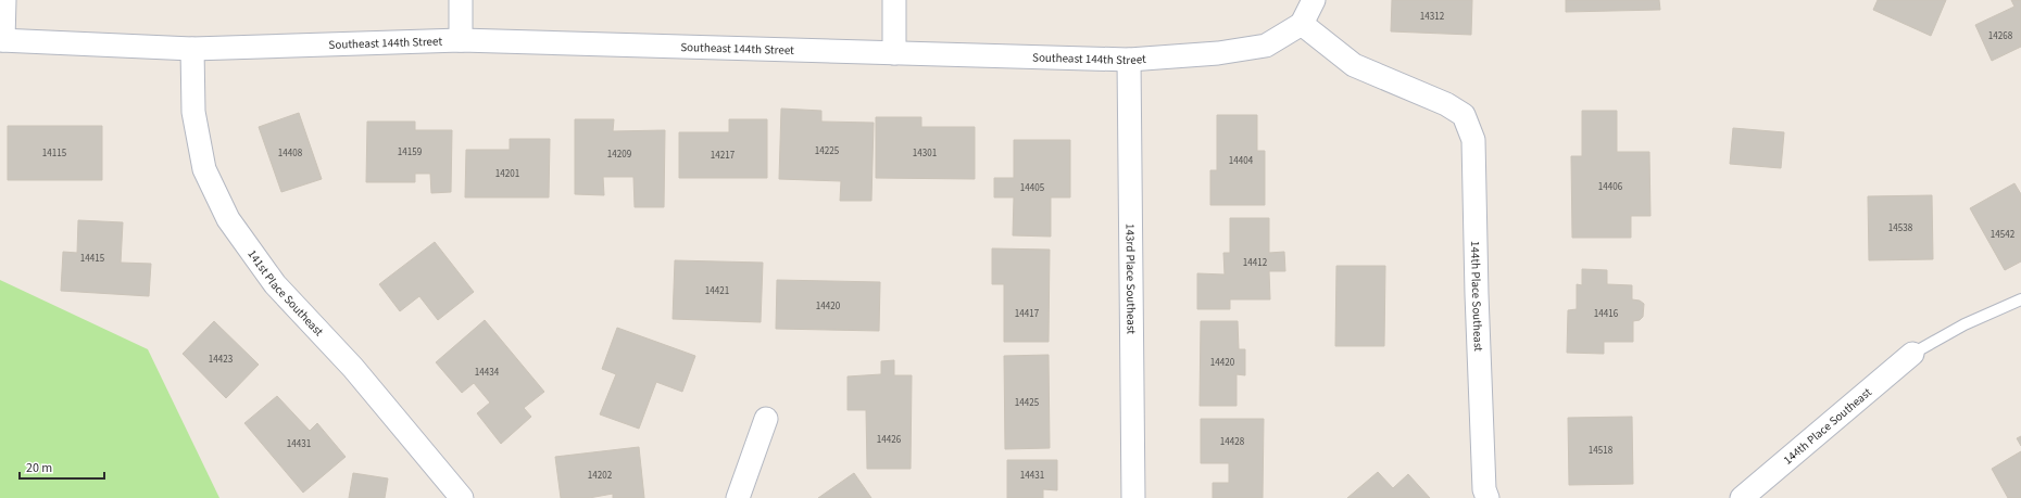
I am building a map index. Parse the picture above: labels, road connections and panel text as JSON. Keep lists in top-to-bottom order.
{
  "streets": {
    "street": [
      "Southeast 144th Street",
      "143rd Place Southeast",
      "141st Place Southeast",
      "144th Place Southeast"
    ]
  },
  "crossings": [
    ["Southeast 144th Street", "143rd Place Southeast"],
    ["Southeast 144th Street", "141st Place Southeast"],
    ["Southeast 144th Street", "144th Place Southeast"]
  ],
  "house_numbers": [
    "14312",
    "14268",
    "14225",
    "14159",
    "14115",
    "14408",
    "14301",
    "14209",
    "14217",
    "14404",
    "14201",
    "14406",
    "14405",
    "14538",
    "14542",
    "14415",
    "14412",
    "14421",
    "14420",
    "14417",
    "14416",
    "14423",
    "14420",
    "14434",
    "14425",
    "14426",
    "14428",
    "14431",
    "14518",
    "14202",
    "14431"
  ],
  "scale_bar": "20 m"
}
